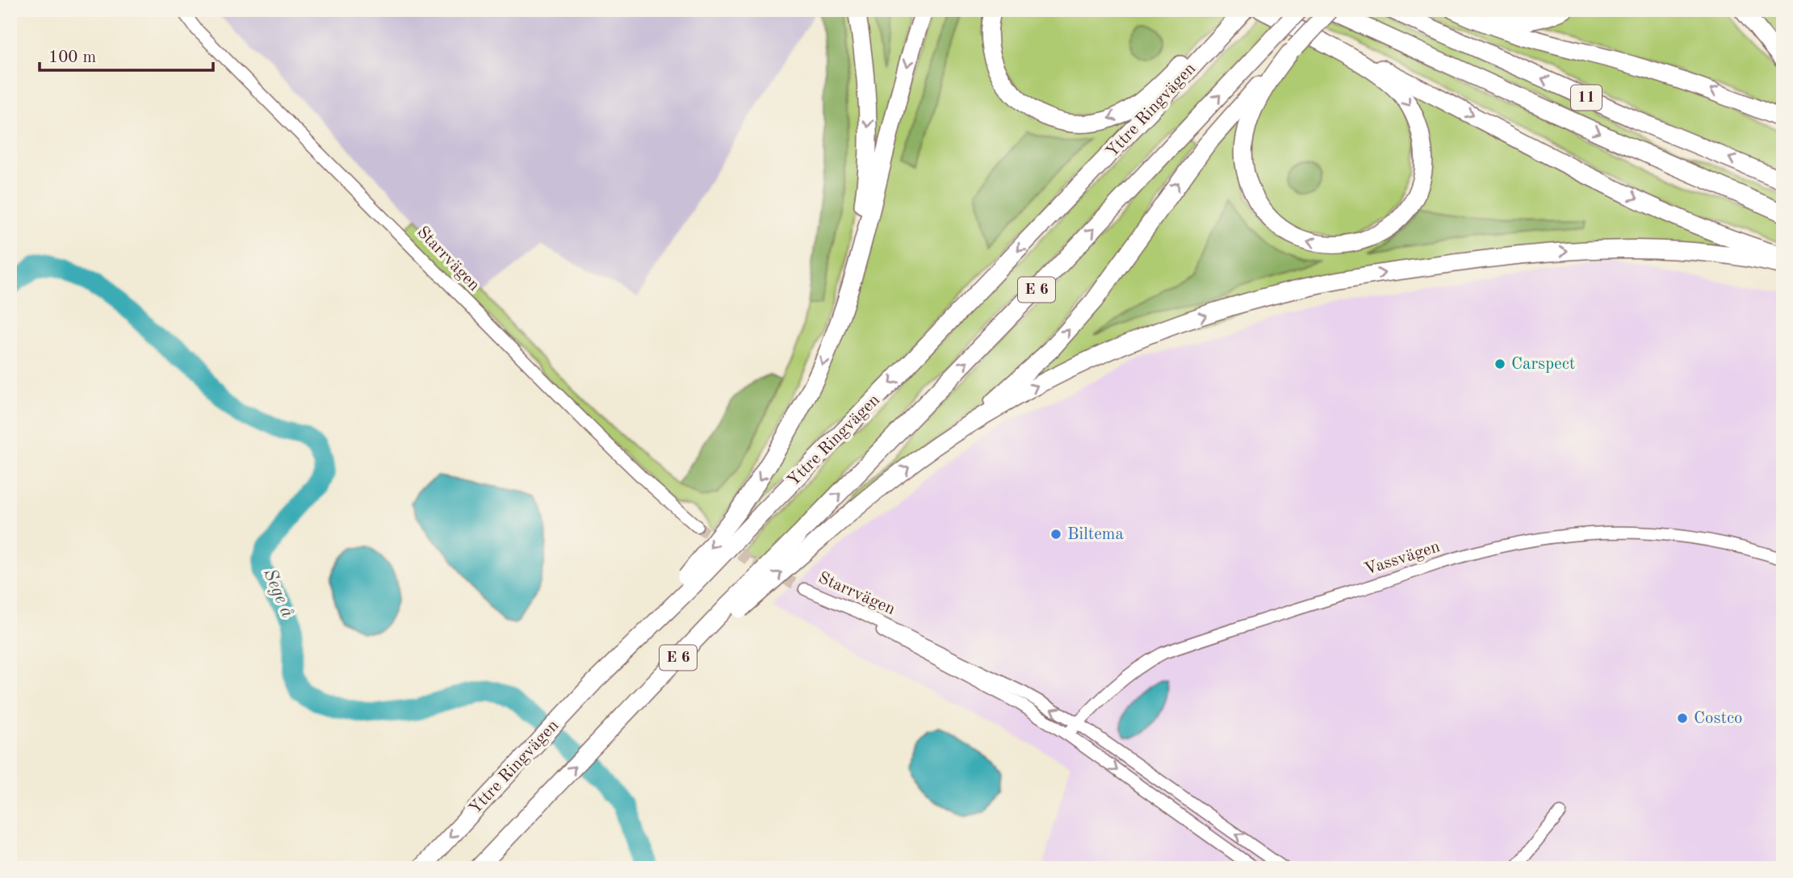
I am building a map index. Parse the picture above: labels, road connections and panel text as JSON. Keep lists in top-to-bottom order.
{
  "streets": {
    "highway": ["11", "Yttre Ringvägen", "E 6"],
    "street": ["Starrvägen", "Vassvägen"]
  },
  "crossings": [
    ["Starrvägen", "Vassvägen"]
  ],
  "water": ["Sege å"],
  "places": ["Carspect", "Biltema", "Costco"],
  "scale_bar": "100 m"
}
